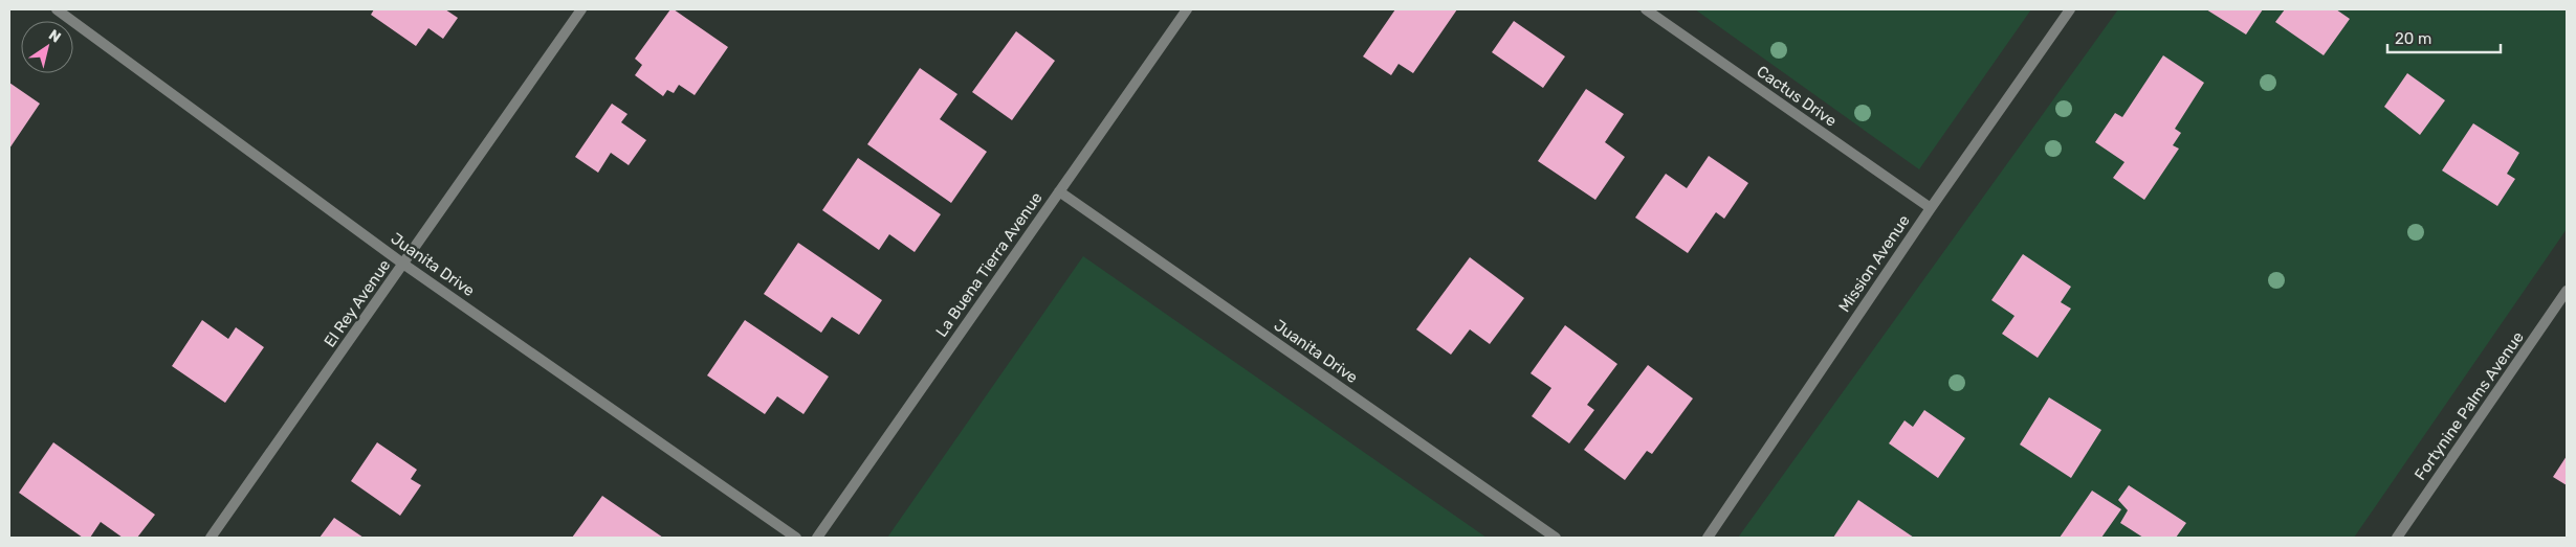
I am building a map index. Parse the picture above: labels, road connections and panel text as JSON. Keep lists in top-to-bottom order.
{
  "streets": {
    "street": [
      "Cactus Drive",
      "Mission Avenue",
      "Juanita Drive",
      "La Buena Tierra Avenue",
      "El Rey Avenue",
      "Fortynine Palms Avenue"
    ]
  },
  "crossings": [
    ["Cactus Drive", "Mission Avenue"],
    ["Juanita Drive", "La Buena Tierra Avenue"],
    ["Juanita Drive", "El Rey Avenue"]
  ],
  "scale_bar": "20 m",
  "north": "top right"
}
